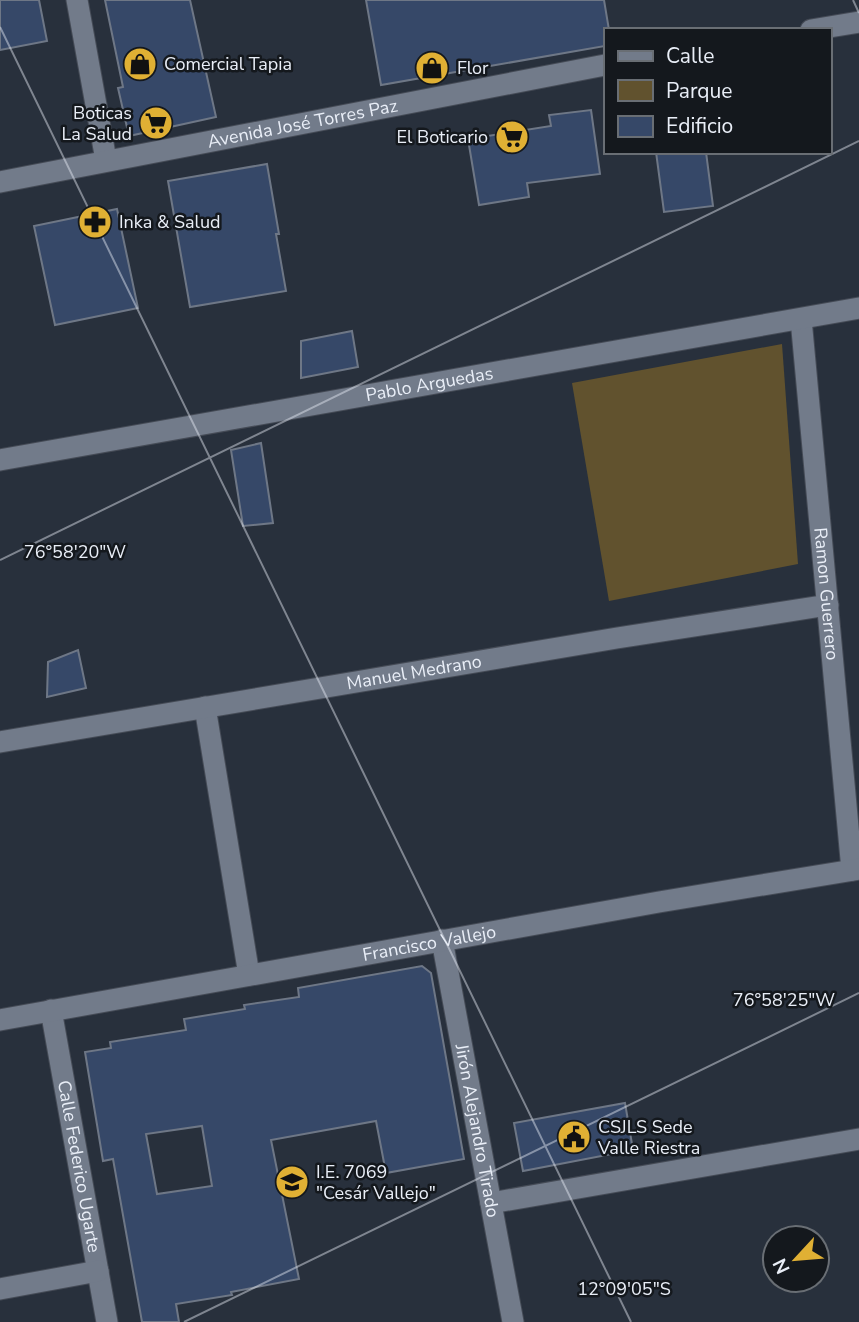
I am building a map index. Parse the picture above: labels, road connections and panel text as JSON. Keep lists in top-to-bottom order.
{
  "streets": {
    "street": [
      "Avenida José Torres Paz",
      "Pablo Arguedas",
      "Ramon Guerrero",
      "Manuel Medrano",
      "Francisco Vallejo",
      "Jirón Alejandro Tirado",
      "Calle Federico Ugarte"
    ]
  },
  "crossings": [
    ["Pablo Arguedas", "Ramon Guerrero"],
    ["Ramon Guerrero", "Manuel Medrano"],
    ["Ramon Guerrero", "Francisco Vallejo"],
    ["Francisco Vallejo", "Jirón Alejandro Tirado"],
    ["Francisco Vallejo", "Calle Federico Ugarte"]
  ],
  "places": {
    "shop": ["Comercial Tapia", "Flor"],
    "supermarket": ["Boticas La Salud", "El Boticario"],
    "pharmacy": ["Inka & Salud"],
    "public building": ["CSJLS Sede Valle Riestra"],
    "school or university": ["I.E. 7069 \"Cesár Vallejo\""]
  },
  "legend": ["Calle", "Parque", "Edificio"],
  "north": "bottom left",
  "coordinates": ["76°58'20\"W", "76°58'25\"W", "12°09'05\"S"]
}
